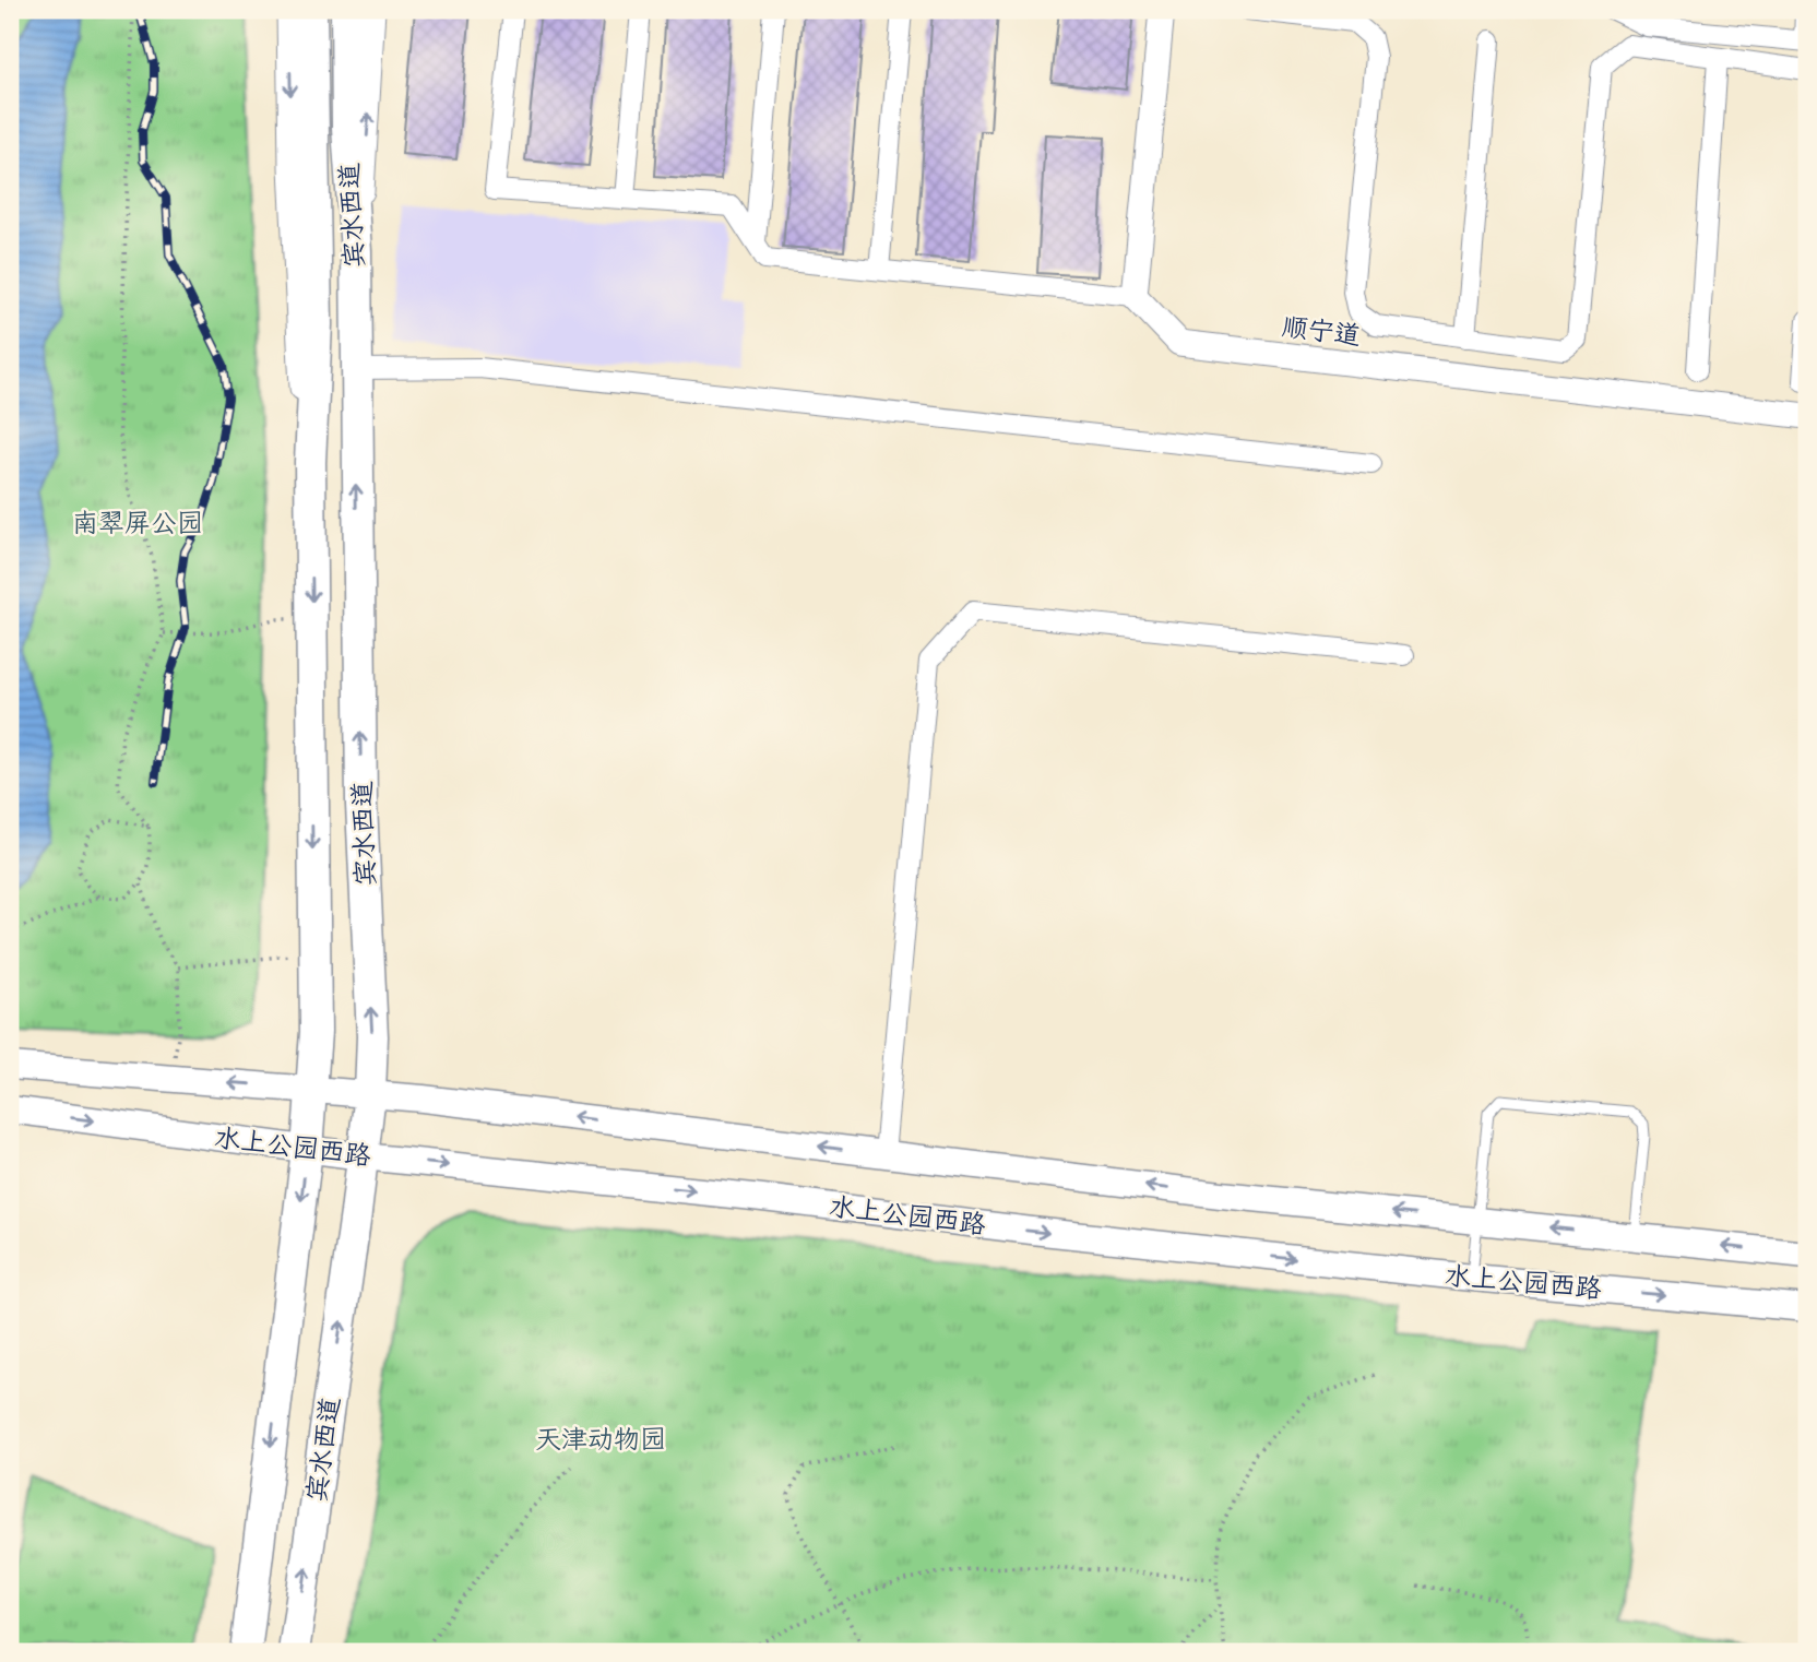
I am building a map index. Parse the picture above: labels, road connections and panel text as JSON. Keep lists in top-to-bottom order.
{
  "streets": {
    "main road": ["宾水西道", "水上公园西路"],
    "street": ["顺宁道"]
  },
  "crossings": [
    ["宾水西道", "水上公园西路"]
  ],
  "parks": ["南翠屏公园", "天津动物园"]
}
